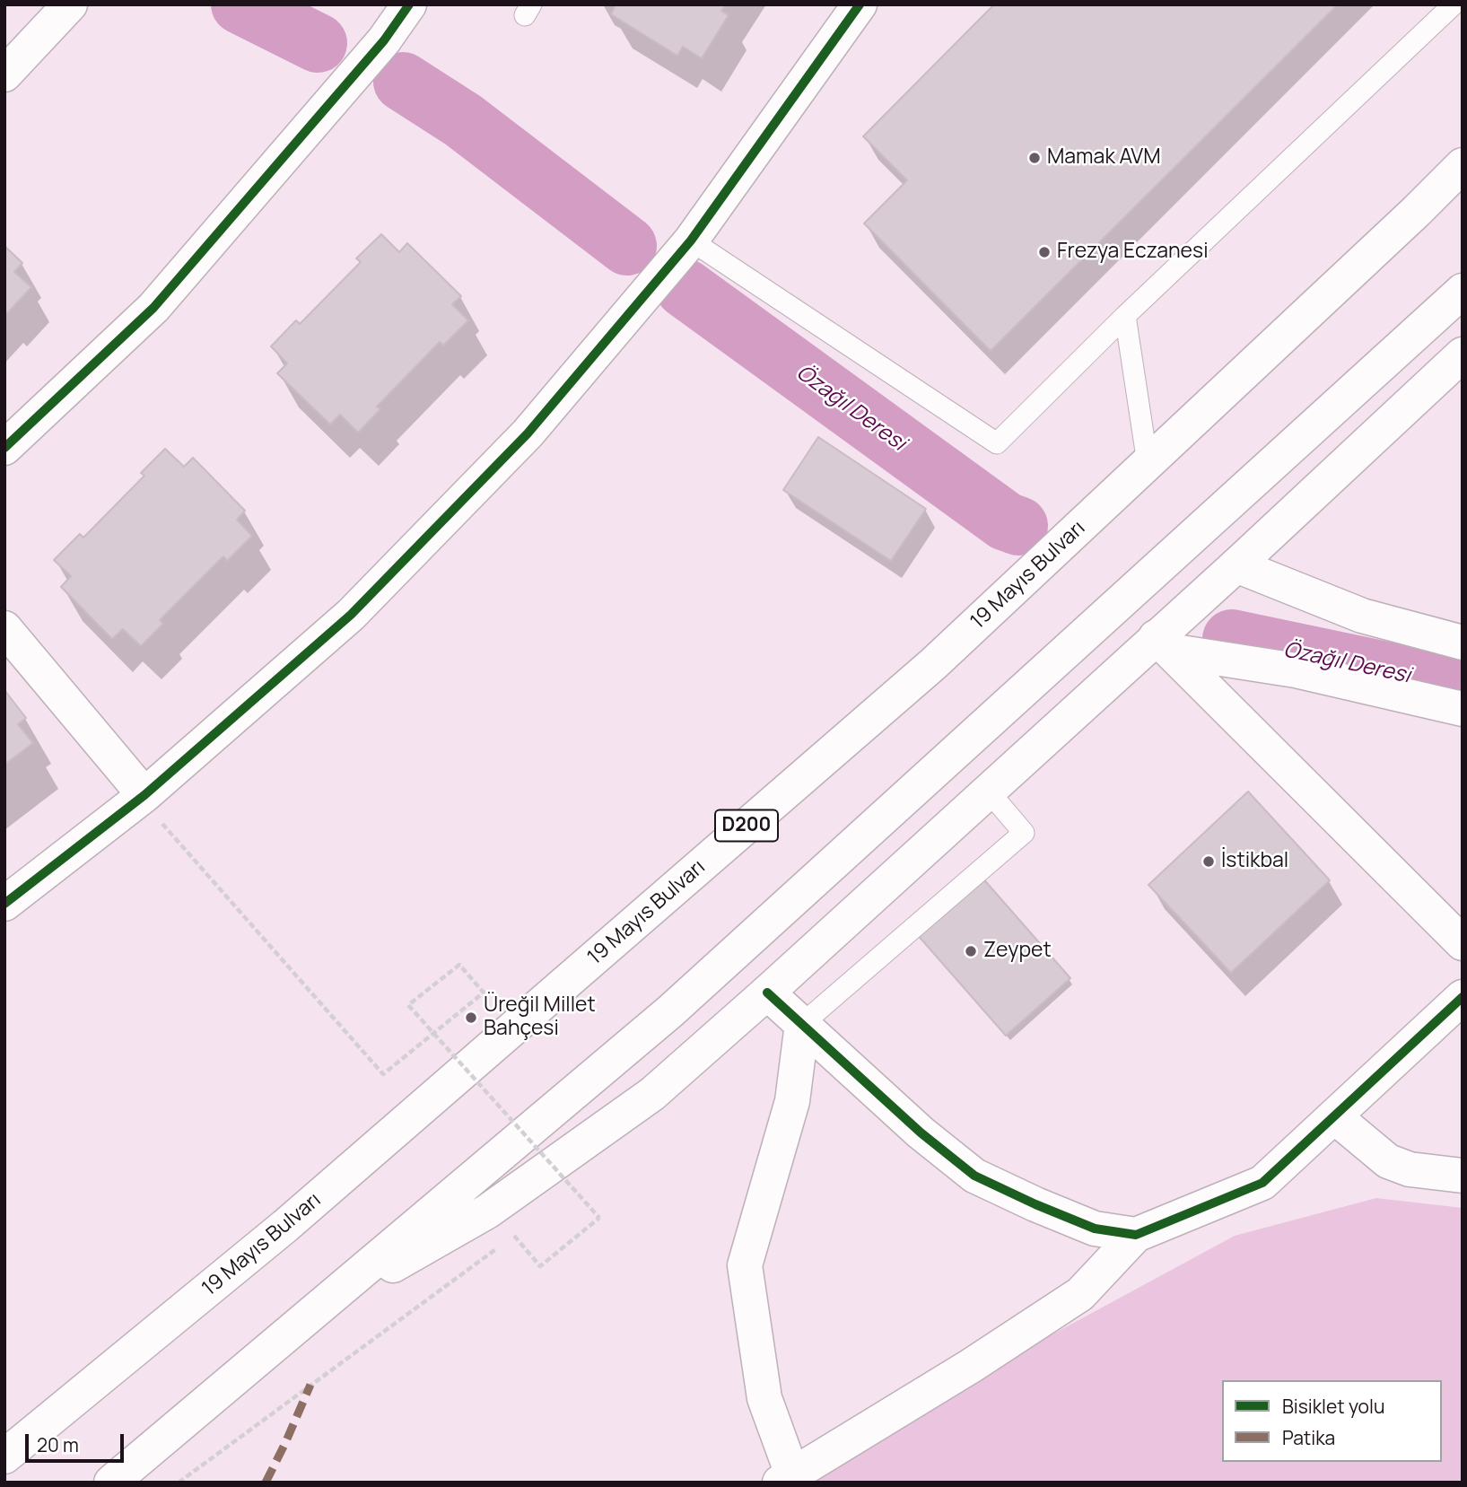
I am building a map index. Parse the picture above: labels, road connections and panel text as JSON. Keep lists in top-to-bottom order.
{
  "streets": {
    "main road": ["19 Mayıs Bulvarı", "D200"]
  },
  "water": ["Özağıl Deresi"],
  "places": [
    "Mamak AVM",
    "Frezya Eczanesi",
    "İstikbal",
    "Zeypet",
    "Üreğil Millet Bahçesi"
  ],
  "legend": ["Bisiklet yolu", "Patika"],
  "scale_bar": "20 m"
}
